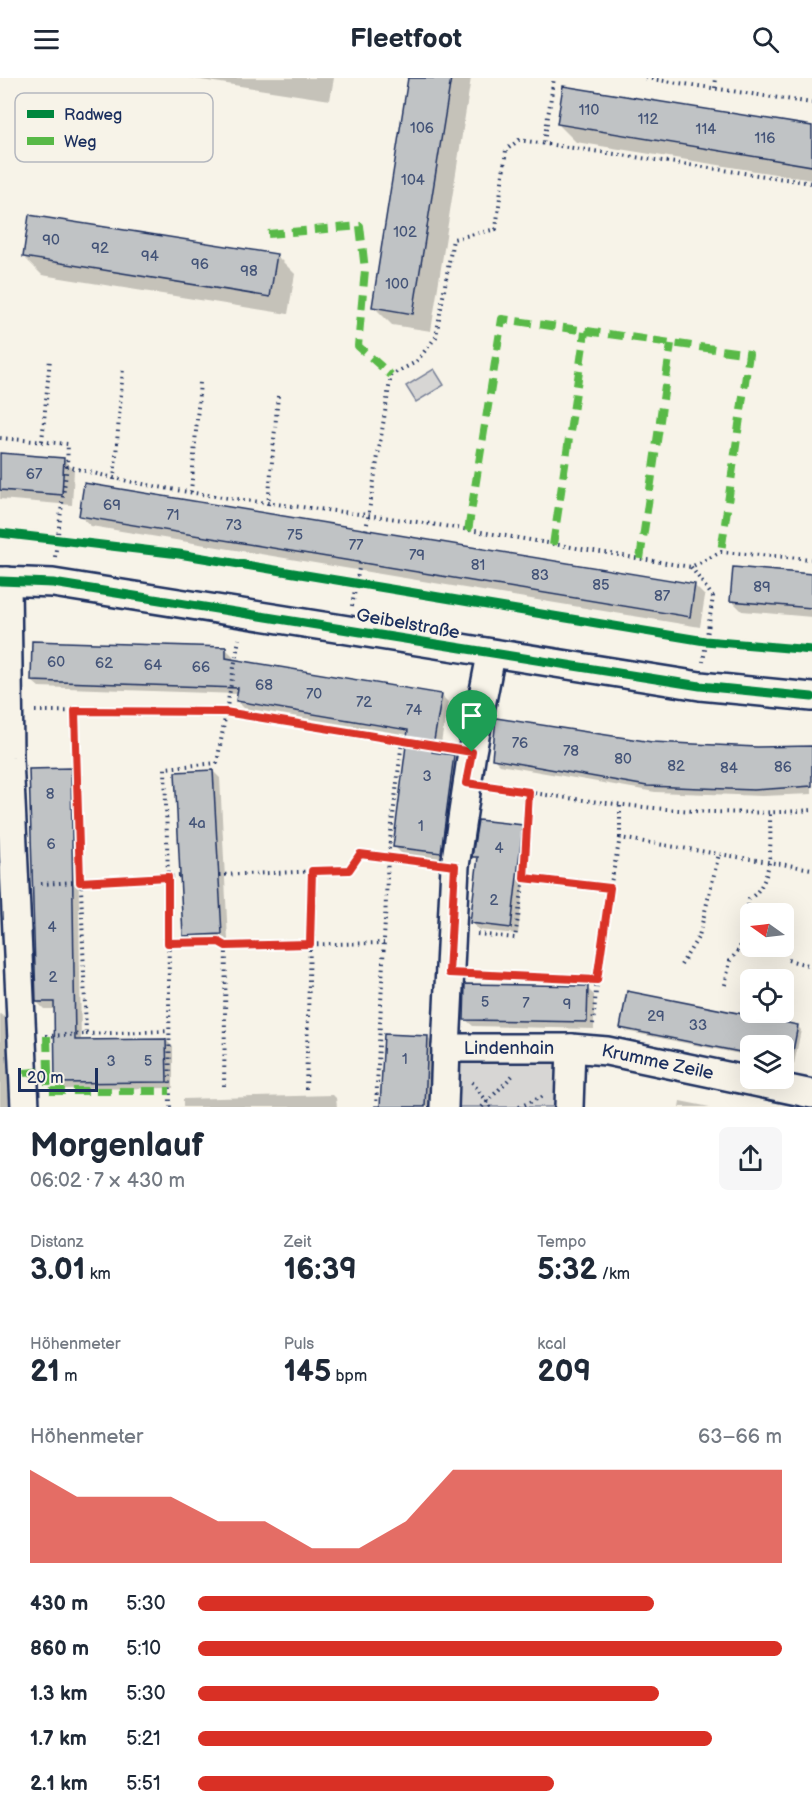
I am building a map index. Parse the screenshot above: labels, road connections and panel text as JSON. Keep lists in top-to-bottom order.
{
  "streets": {
    "street": ["Geibelstraße", "Lindenhain", "Krumme Zeile"]
  },
  "crossings": [
    ["Lindenhain", "Krumme Zeile"]
  ],
  "house_numbers": [
    "110",
    "112",
    "106",
    "114",
    "116",
    "104",
    "102",
    "90",
    "92",
    "94",
    "96",
    "98",
    "100",
    "67",
    "69",
    "71",
    "73",
    "75",
    "77",
    "79",
    "81",
    "83",
    "85",
    "89",
    "87",
    "60",
    "62",
    "64",
    "66",
    "68",
    "70",
    "72",
    "74",
    "76",
    "78",
    "80",
    "82",
    "86",
    "84",
    "3",
    "8",
    "4a",
    "1",
    "6",
    "4",
    "2",
    "4",
    "2",
    "5",
    "7",
    "9",
    "29",
    "33",
    "1",
    "3",
    "5"
  ],
  "legend": ["Radweg", "Weg"],
  "scale_bar": "20 m",
  "north": "left",
  "page": {
    "header": "Fleetfoot",
    "scale": "20 m",
    "heading": ["Morgenlauf", "06:02 · 7 × 430 m"],
    "stats": [
      ["Distanz", "3.01 km"],
      ["Zeit", "16:39"],
      ["Tempo", "5:32 /km"],
      ["Höhenmeter", "21 m"],
      ["Puls", "145 bpm"],
      ["kcal", "209"]
    ],
    "chart": ["Höhenmeter", "63–66 m"],
    "list": [
      {
        "name": "430 m",
        "note": "5:30"
      },
      {
        "name": "860 m",
        "note": "5:10"
      },
      {
        "name": "1.3 km",
        "note": "5:30"
      },
      {
        "name": "1.7 km",
        "note": "5:21"
      },
      {
        "name": "2.1 km",
        "note": "5:51"
      }
    ]
  }
}
